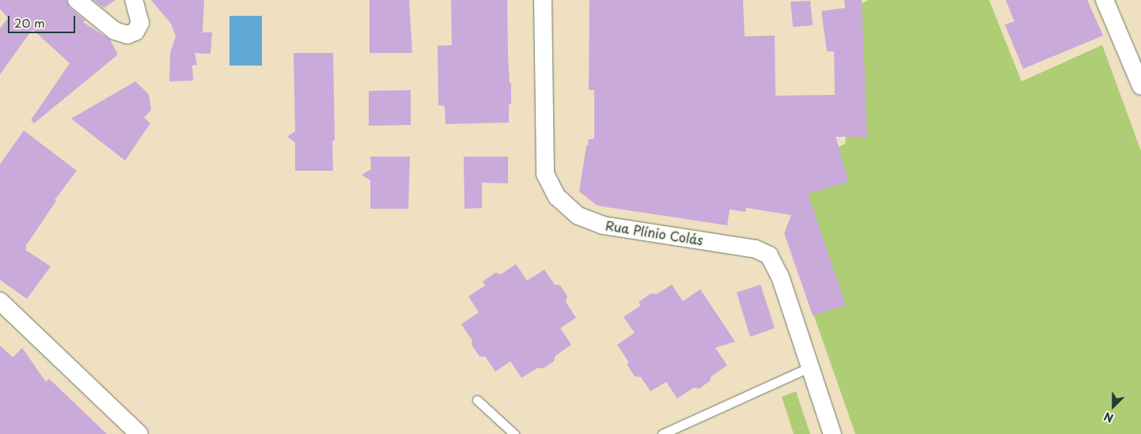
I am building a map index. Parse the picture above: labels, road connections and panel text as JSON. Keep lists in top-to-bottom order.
{
  "streets": {
    "street": ["Rua Plínio Colás"]
  },
  "scale_bar": "20 m",
  "north": "bottom left"
}
